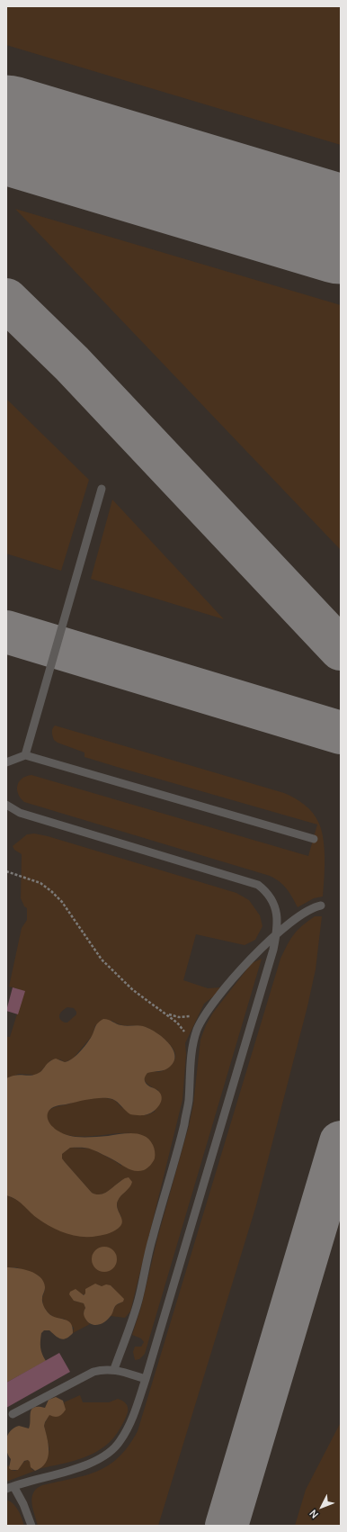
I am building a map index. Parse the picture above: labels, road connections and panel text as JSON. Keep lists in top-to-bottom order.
{
  "north": "bottom left"
}
